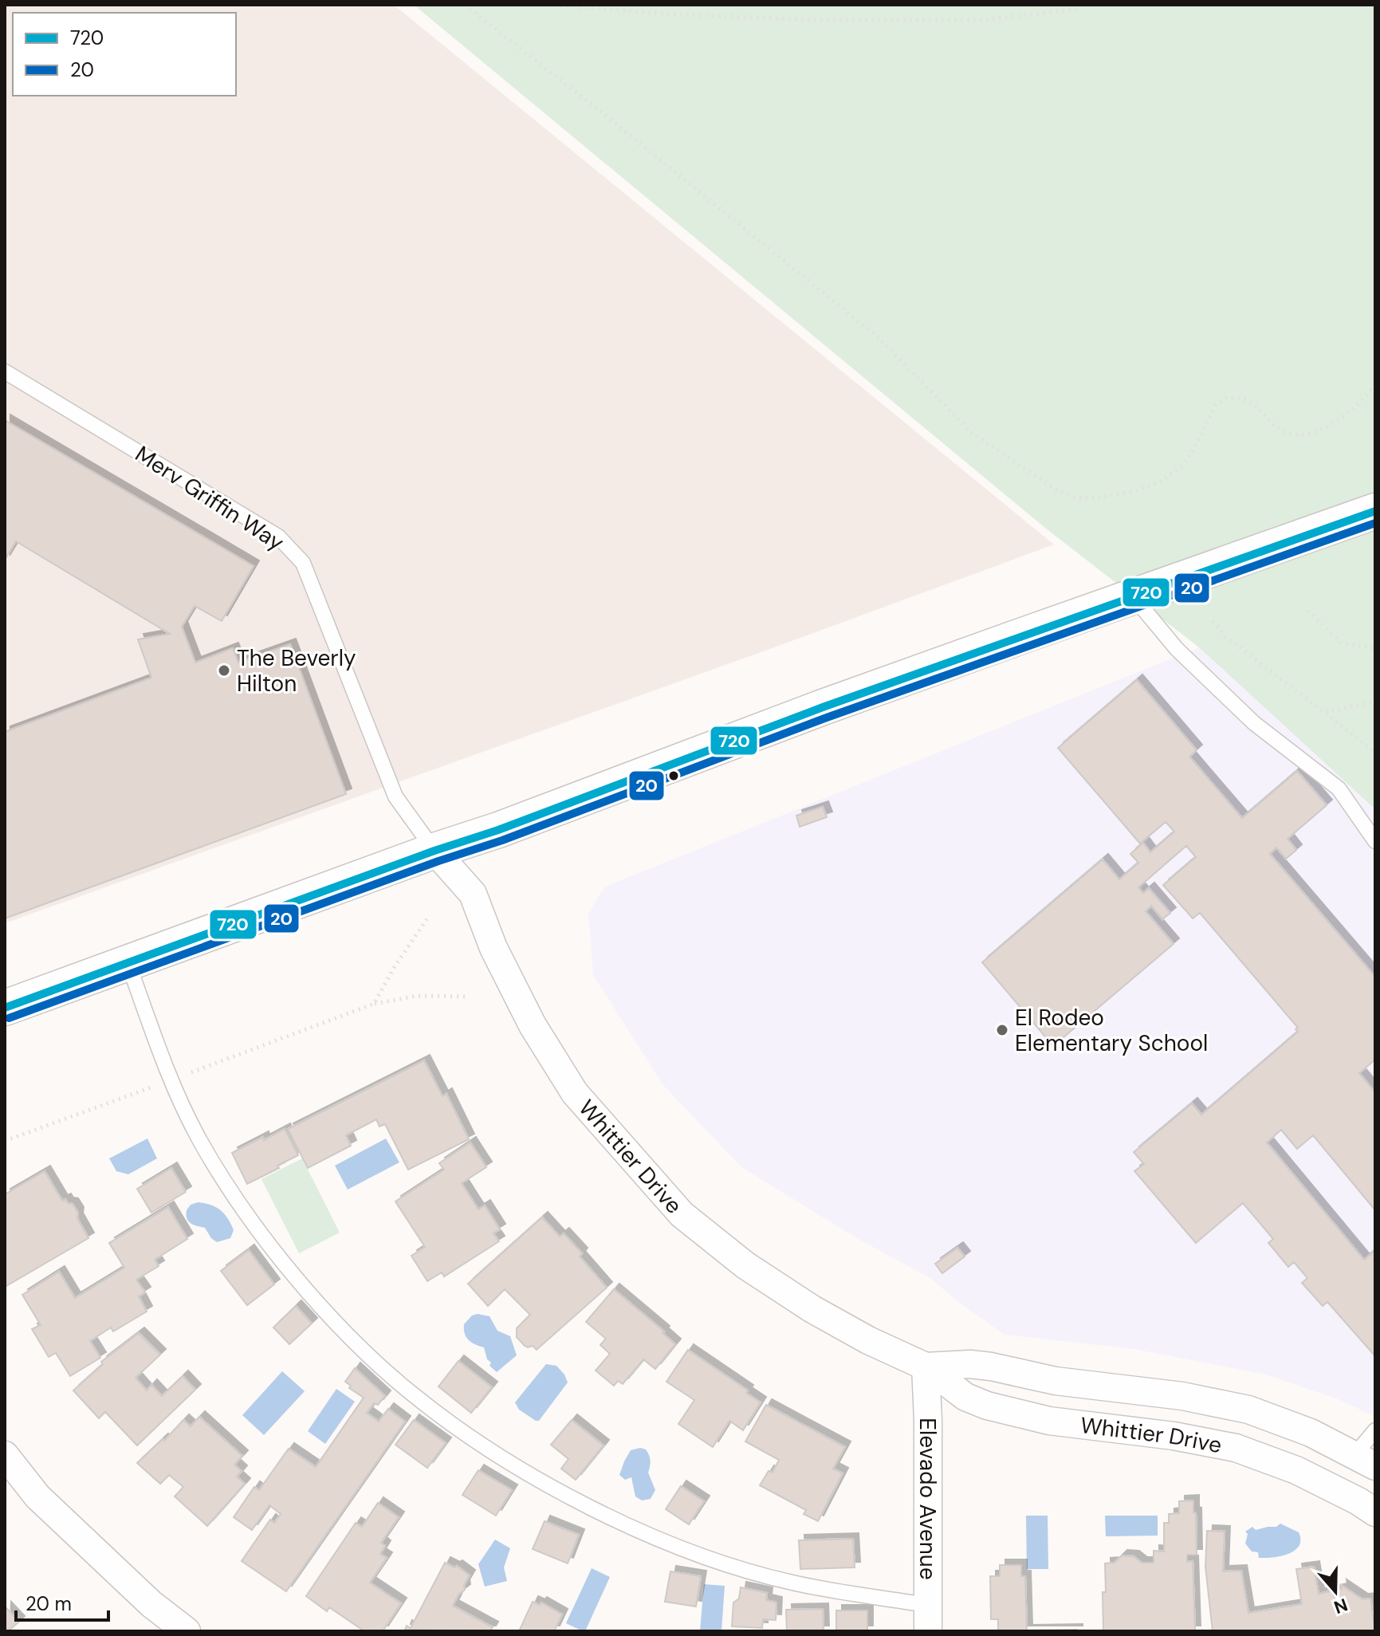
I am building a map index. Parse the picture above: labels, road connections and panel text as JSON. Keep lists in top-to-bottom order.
{
  "streets": {
    "street": ["Whittier Drive", "Elevado Avenue"],
    "lane": ["Merv Griffin Way"]
  },
  "crossings": [
    ["Merv Griffin Way", "Whittier Drive"],
    ["Whittier Drive", "Elevado Avenue"]
  ],
  "places": ["The Beverly Hilton", "El Rodeo Elementary School"],
  "lines": ["transit line 720", "transit line 20"],
  "legend": ["720", "20"],
  "scale_bar": "20 m",
  "north": "bottom"
}
